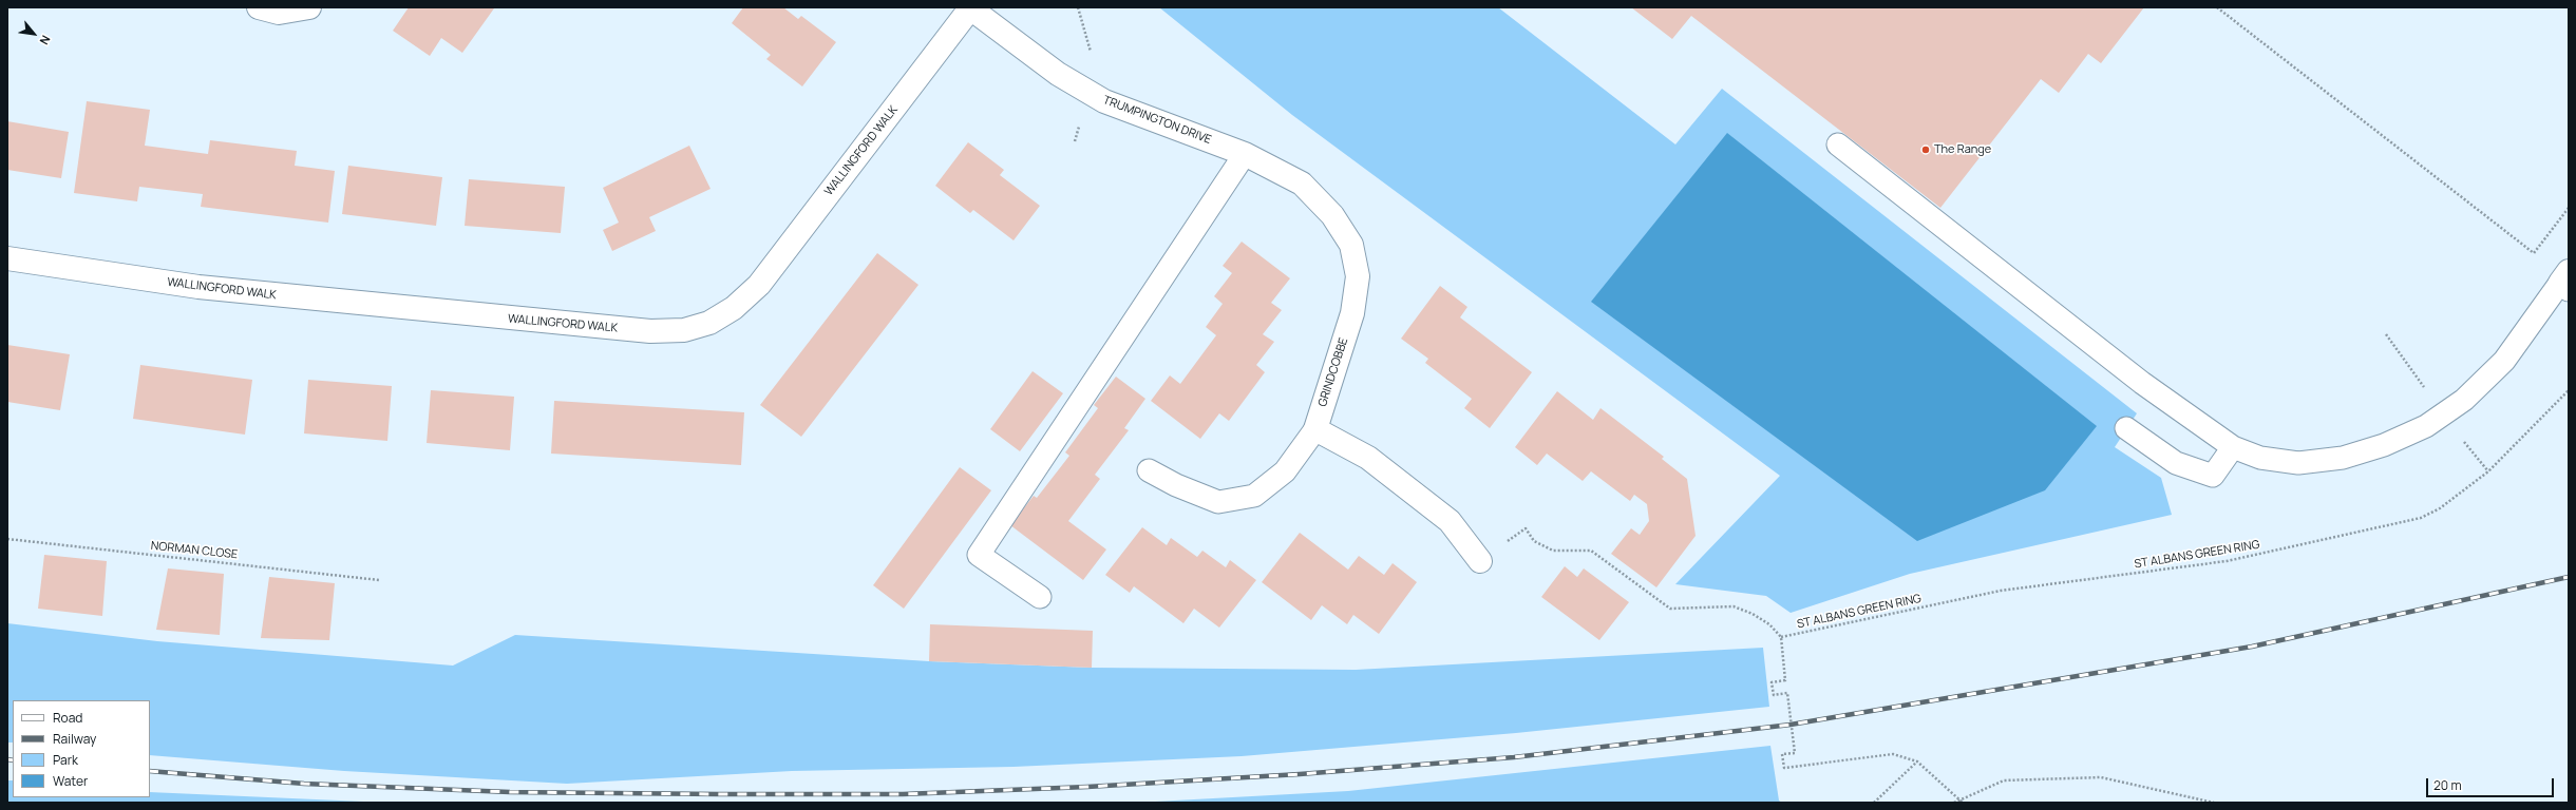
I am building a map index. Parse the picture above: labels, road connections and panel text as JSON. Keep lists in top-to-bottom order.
{
  "streets": {
    "street": ["TRUMPINGTON DRIVE", "WALLINGFORD WALK", "GRINDCOBBE"],
    "path": ["NORMAN CLOSE", "ST ALBANS GREEN RING"]
  },
  "crossings": [
    ["TRUMPINGTON DRIVE", "WALLINGFORD WALK"],
    ["TRUMPINGTON DRIVE", "GRINDCOBBE"]
  ],
  "places": ["The Range"],
  "legend": [
    "Road",
    "Railway",
    "Park",
    "Water"
  ],
  "scale_bar": "20 m",
  "north": "bottom right"
}
